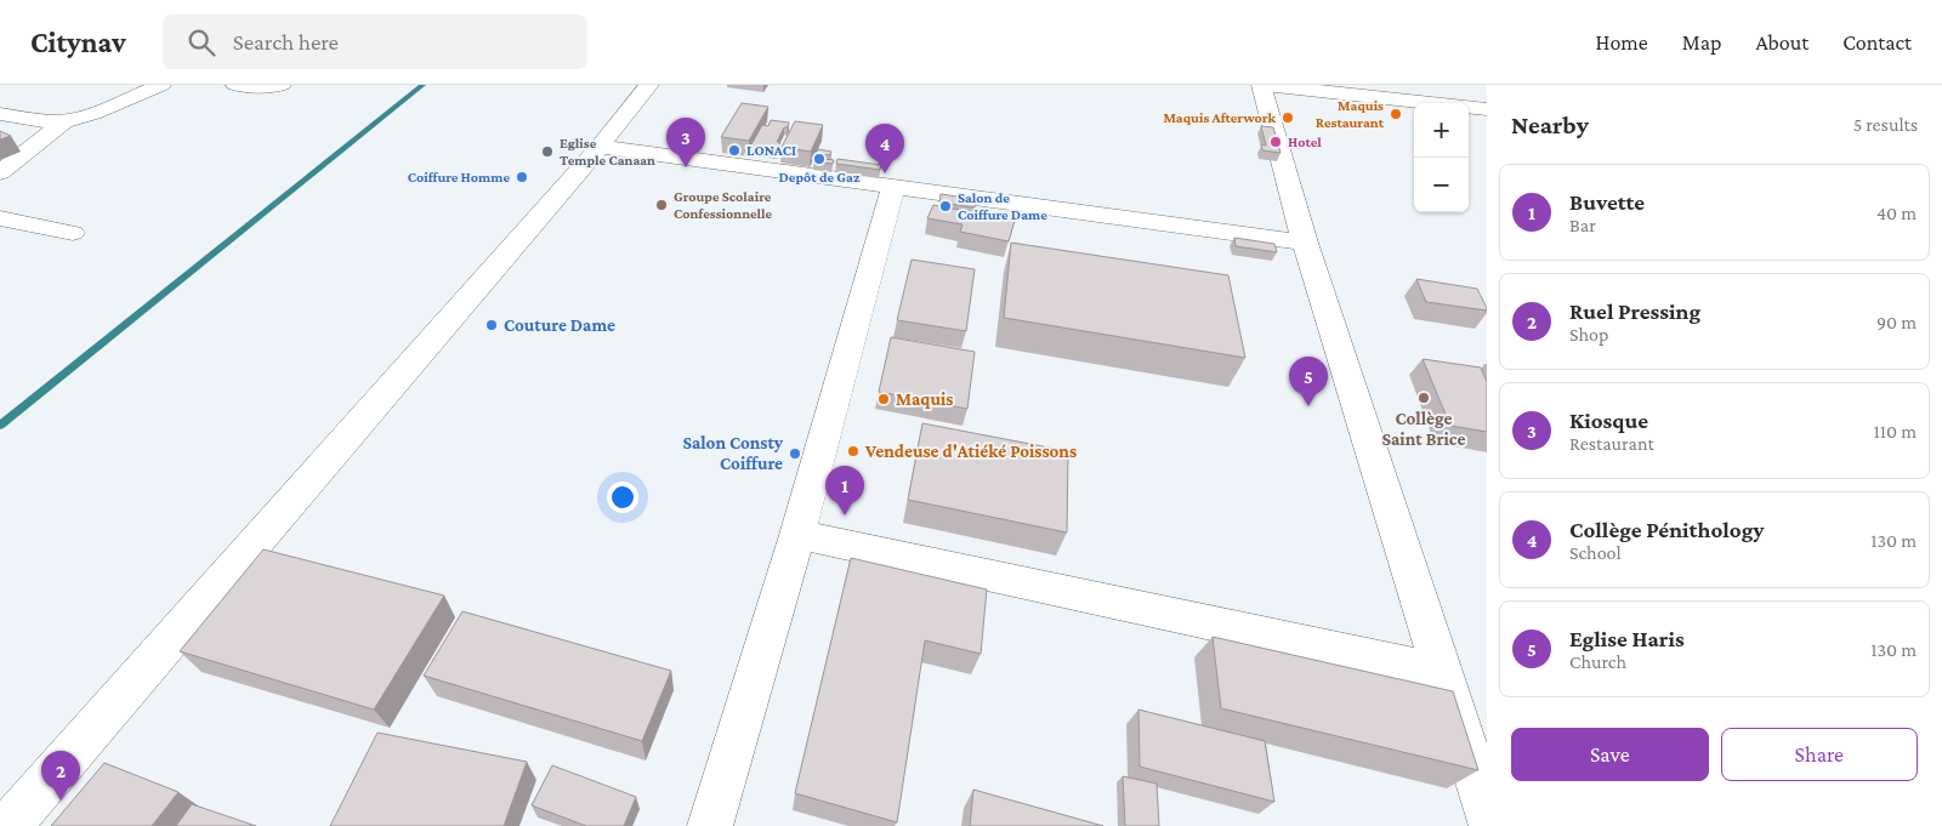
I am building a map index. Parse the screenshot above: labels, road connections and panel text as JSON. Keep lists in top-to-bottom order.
{
  "places": [
    "Maquis Restaurant",
    "Maquis Afterwork",
    "Hotel",
    "LONACI",
    "Eglise Temple Canaan",
    "Depôt de Gaz",
    "Coiffure Homme",
    "Groupe Scolaire Confessionnelle",
    "Salon de Coiffure Dame",
    "Couture Dame",
    "Collège Saint Brice",
    "Maquis",
    "Vendeuse d'Atiéké Poissons",
    "Salon Consty Coiffure"
  ],
  "page": {
    "header": "Citynav",
    "search": "Search here",
    "nav": [
      "Home",
      "Map",
      "About",
      "Contact"
    ],
    "heading": ["Nearby", "5 results"],
    "map_buttons": ["+", "−"],
    "pins": [
      "3",
      "4",
      "5",
      "1",
      "2"
    ],
    "list": [
      {
        "mark": "1",
        "name": "Buvette",
        "note": "Bar",
        "value": "40 m"
      },
      {
        "mark": "2",
        "name": "Ruel Pressing",
        "note": "Shop",
        "value": "90 m"
      },
      {
        "mark": "3",
        "name": "Kiosque",
        "note": "Restaurant",
        "value": "110 m"
      },
      {
        "mark": "4",
        "name": "Collège Pénithology",
        "note": "School",
        "value": "130 m"
      },
      {
        "mark": "5",
        "name": "Eglise Haris",
        "note": "Church",
        "value": "130 m"
      }
    ],
    "buttons": ["Save", "Share"]
  }
}
